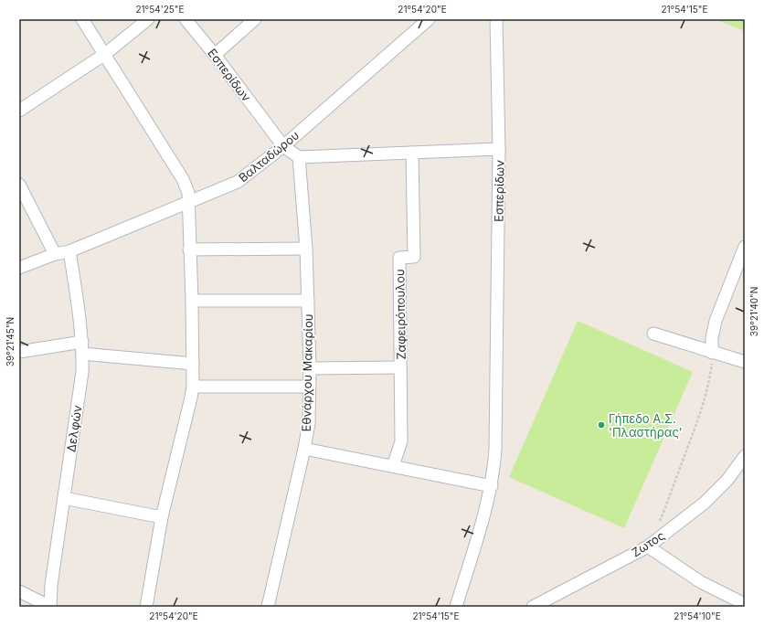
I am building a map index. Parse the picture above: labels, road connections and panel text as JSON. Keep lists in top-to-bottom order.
{
  "streets": {
    "street": [
      "Εσπερίδων",
      "Βαλταδώρου",
      "Ζαφειρόπουλου",
      "Εθνάρχου Μακαρίου",
      "Δελφών",
      "Ζωτος"
    ]
  },
  "crossings": [
    ["Εσπερίδων", "Βαλταδώρου"],
    ["Εσπερίδων", "Ζαφειρόπουλου"],
    ["Εσπερίδων", "Εθνάρχου Μακαρίου"],
    ["Βαλταδώρου", "Δελφών"]
  ],
  "places": ["Γήπεδο Α.Σ. 'Πλαστήρας'"],
  "coordinates": [
    "21°54'25\"E",
    "21°54'20\"E",
    "21°54'15\"E",
    "39°21'40\"N",
    "39°21'45\"N",
    "21°54'10\"E"
  ]
}
